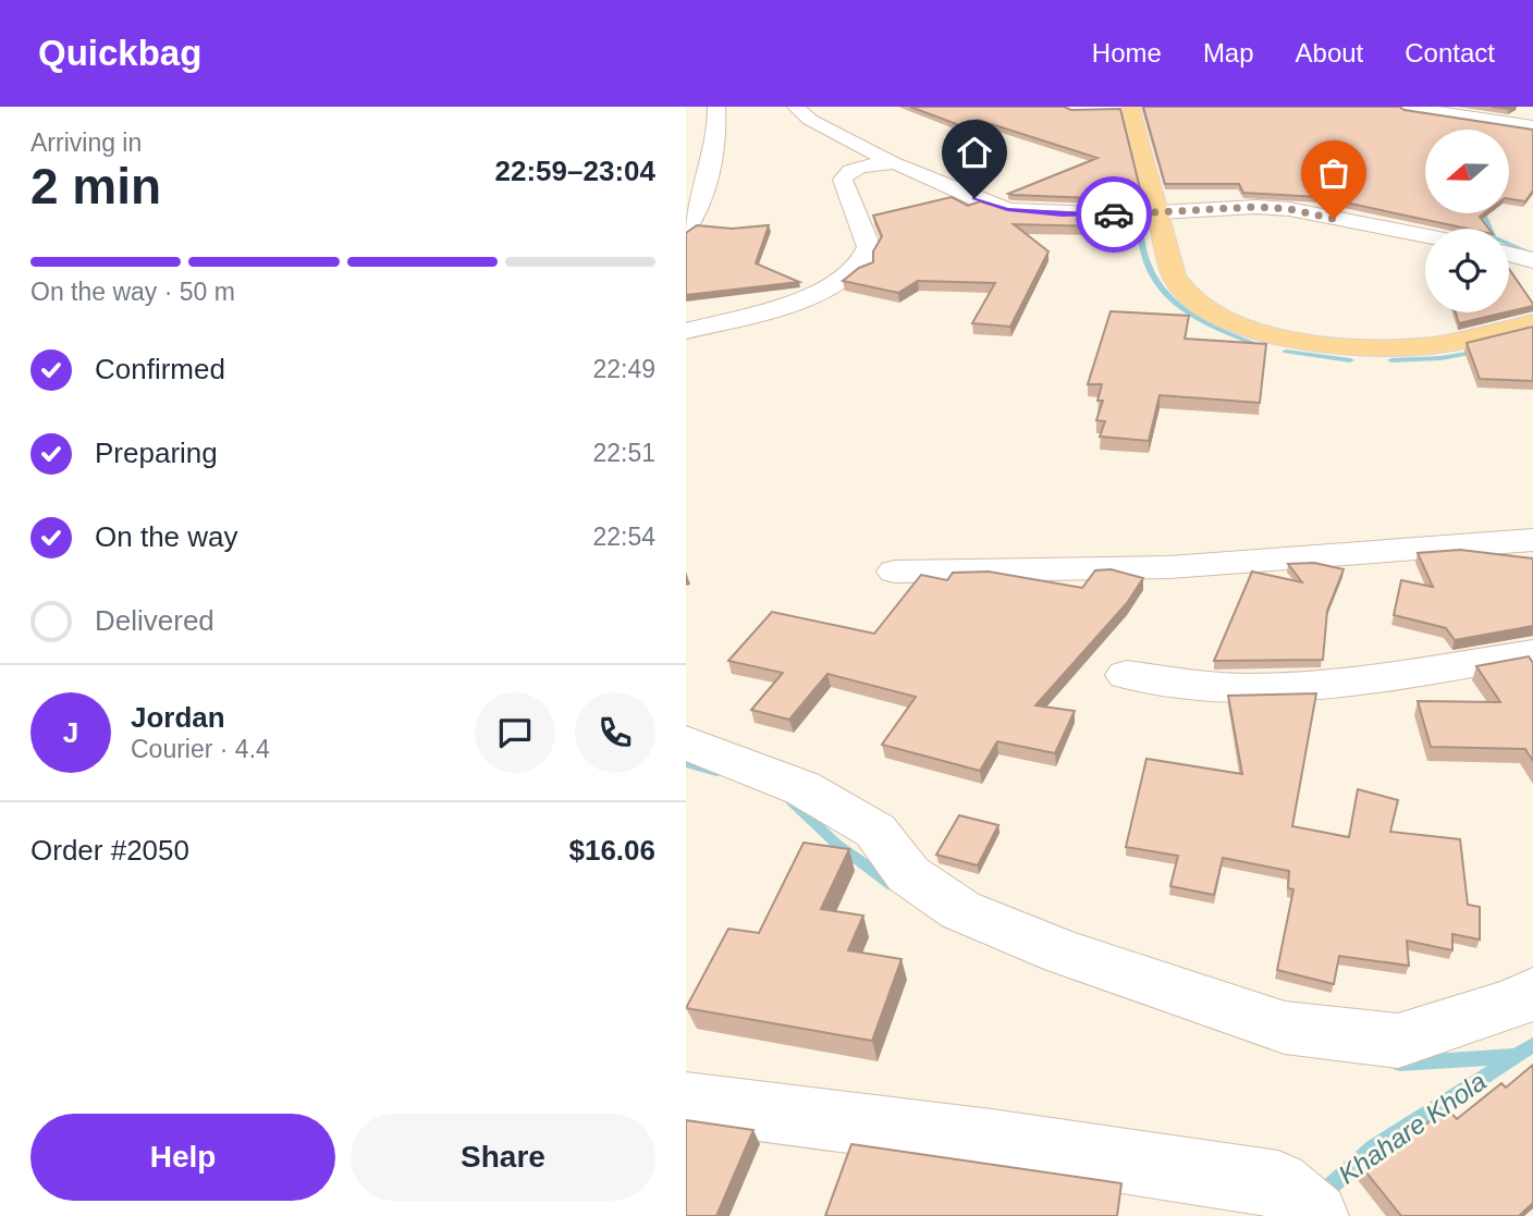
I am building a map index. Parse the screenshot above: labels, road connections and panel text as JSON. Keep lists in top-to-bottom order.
{
  "water": ["Khahare Khola"],
  "north": "left",
  "page": {
    "header": "Quickbag",
    "nav": [
      "Home",
      "Map",
      "About",
      "Contact"
    ],
    "heading": ["2 min", "Arriving in", "22:59–23:04"],
    "panel": [
      "Jordan",
      "Courier · 4.4",
      "Order #2050",
      "$16.06"
    ],
    "bar": "On the way · 50 m",
    "list": [
      ["Confirmed", "22:49"],
      ["Preparing", "22:51"],
      ["On the way", "22:54"],
      "Delivered"
    ],
    "round": "J",
    "buttons": ["Help", "Share"]
  }
}
